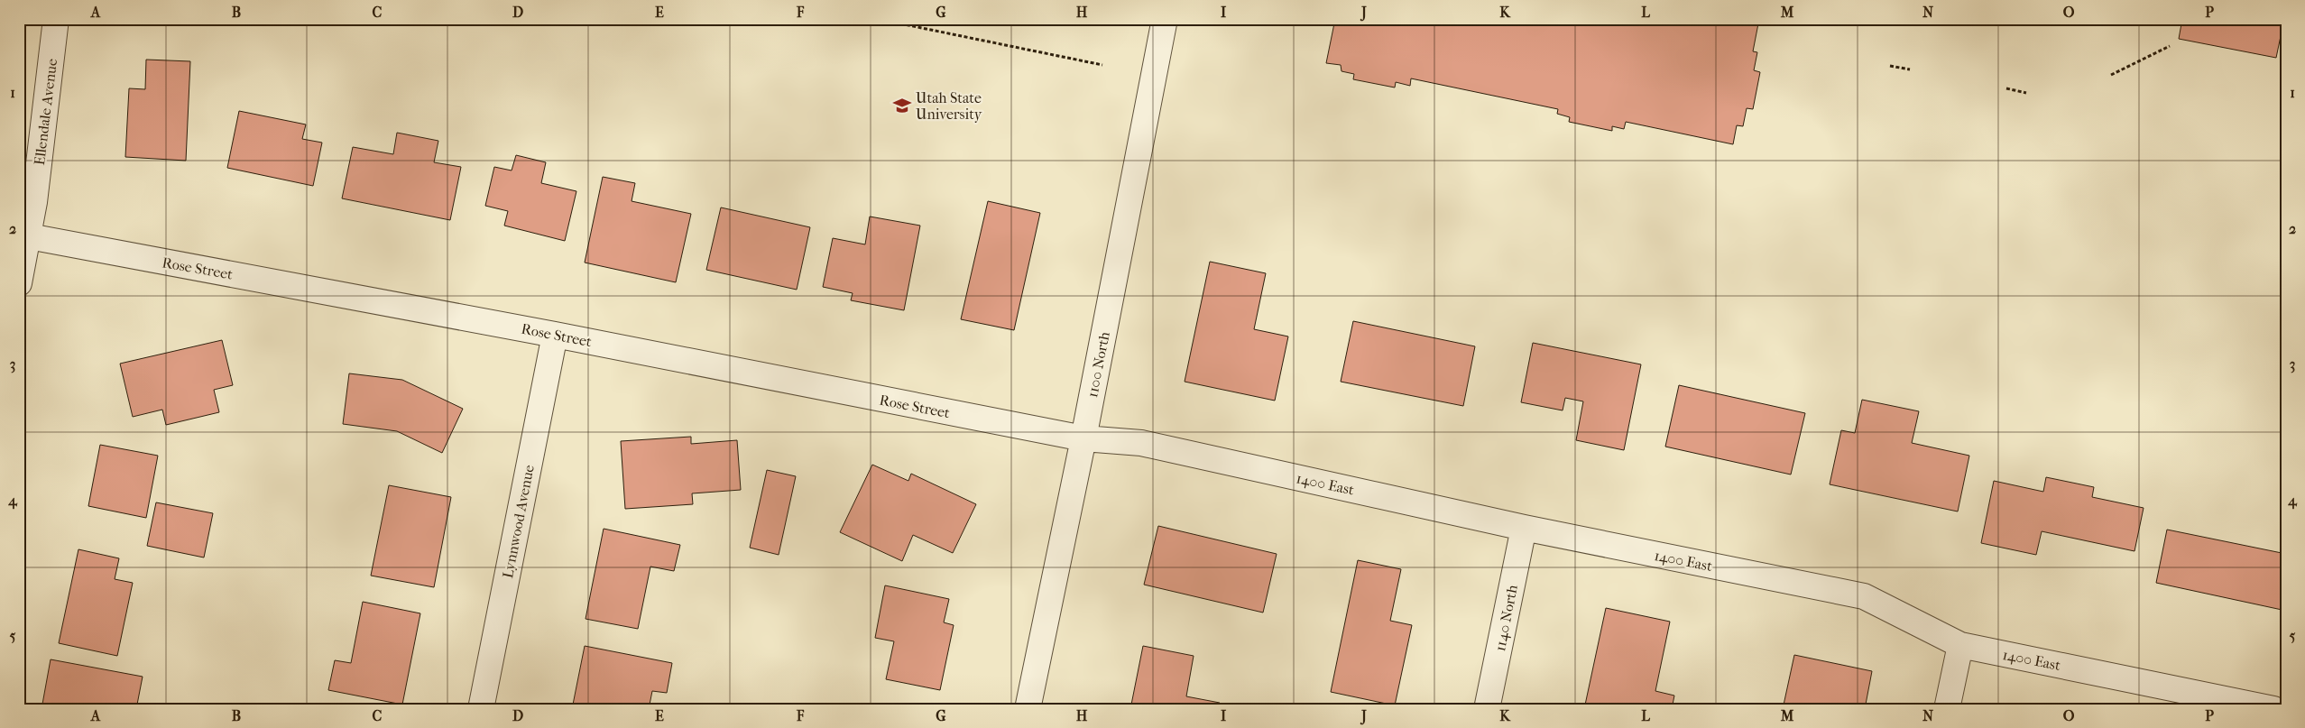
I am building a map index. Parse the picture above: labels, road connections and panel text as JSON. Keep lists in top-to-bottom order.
{
  "streets": {
    "street": [
      "Ellendale Avenue",
      "Rose Street",
      "1100 North",
      "1400 East",
      "Lynnwood Avenue",
      "1140 North"
    ]
  },
  "crossings": [
    ["Ellendale Avenue", "Rose Street"],
    ["Rose Street", "1100 North"],
    ["Rose Street", "1400 East"],
    ["Rose Street", "Lynnwood Avenue"],
    ["1100 North", "1400 East"],
    ["1400 East", "1140 North"]
  ],
  "places": {
    "school or university": ["Utah State University"]
  },
  "grid": {
    "columns": [
      "A",
      "B",
      "C",
      "D",
      "E",
      "F",
      "G",
      "H",
      "I",
      "J",
      "K",
      "L",
      "M",
      "N",
      "O",
      "P"
    ],
    "rows": [
      "1",
      "2",
      "3",
      "4",
      "5"
    ]
  }
}
